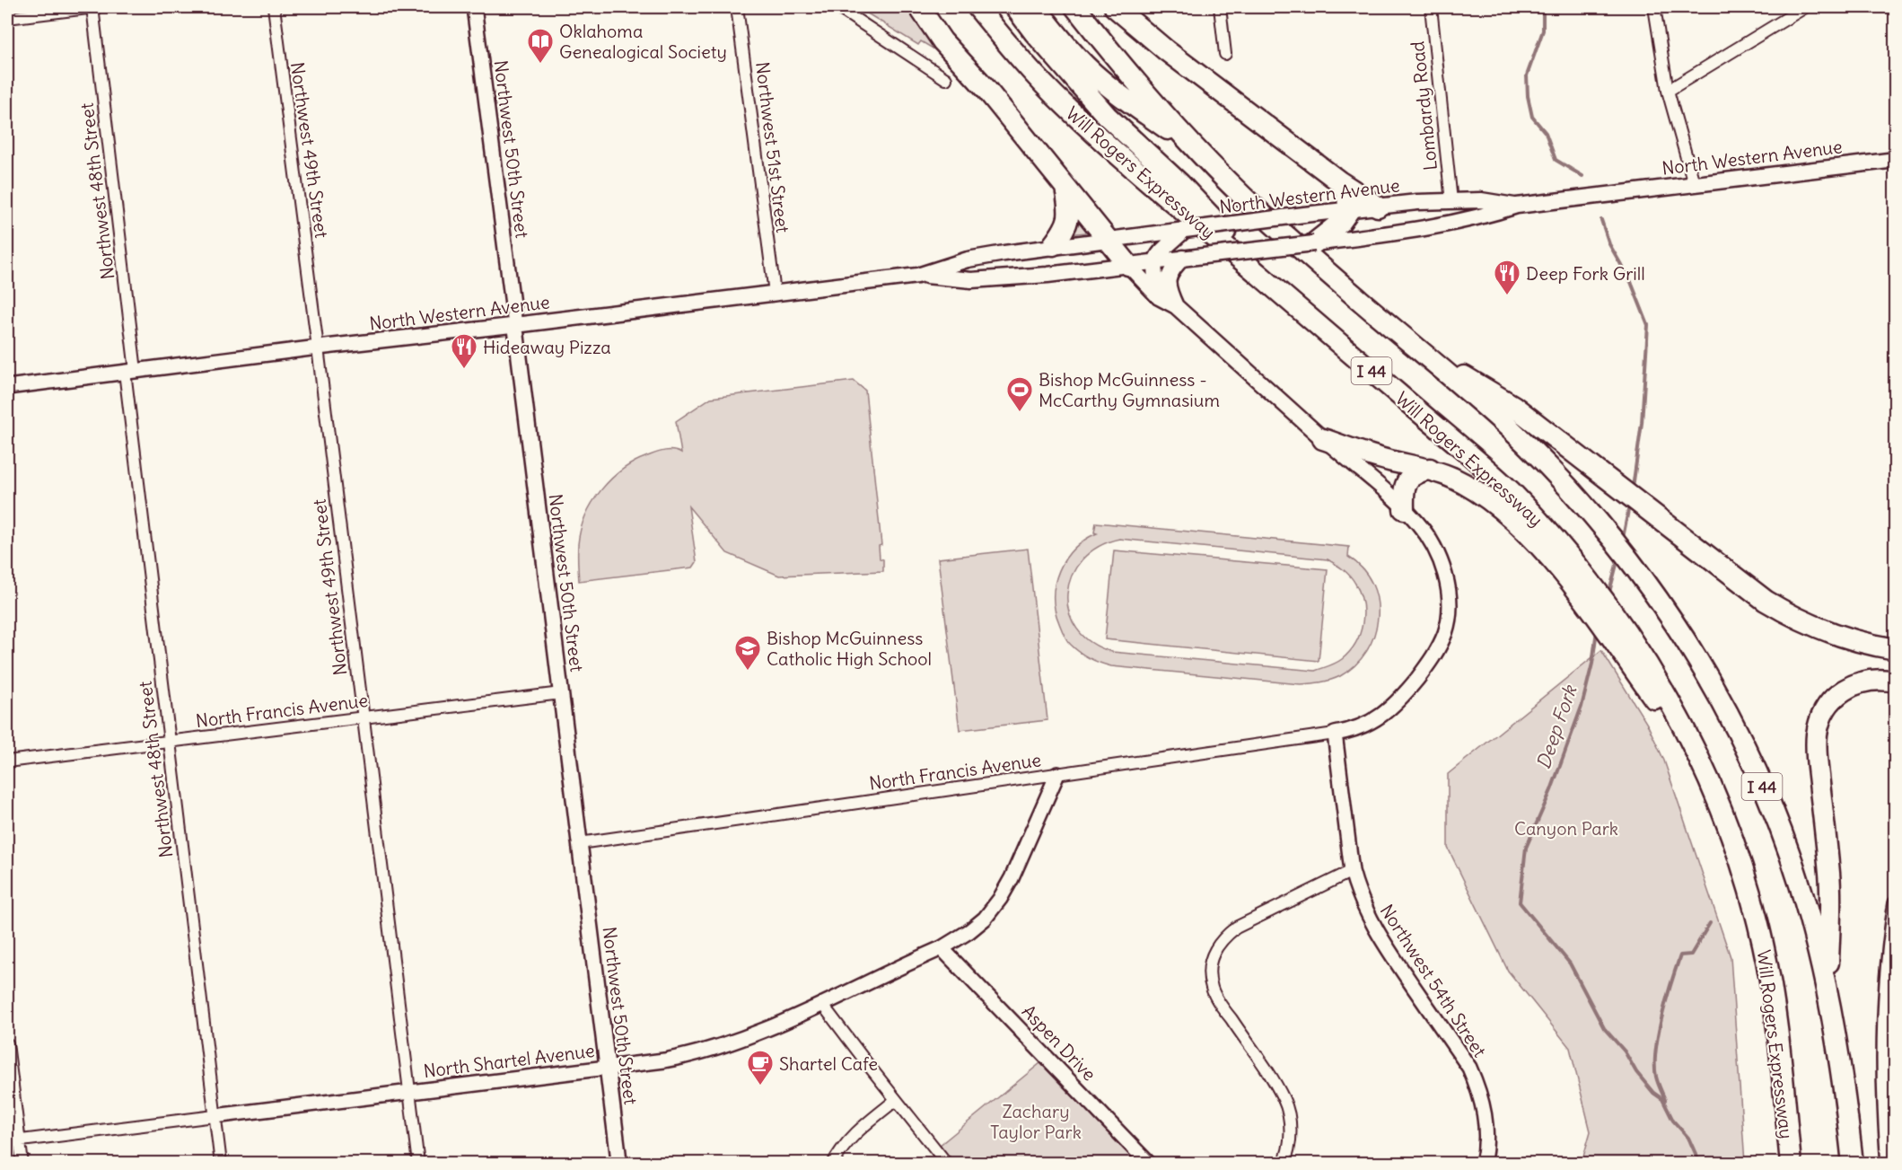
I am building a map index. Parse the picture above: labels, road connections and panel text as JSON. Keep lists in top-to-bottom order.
{
  "streets": {
    "highway": ["Will Rogers Expressway", "I 44"],
    "main road": ["Northwest 50th Street", "North Western Avenue"],
    "street": [
      "Lombardy Road",
      "Northwest 51st Street",
      "Northwest 49th Street",
      "Northwest 48th Street",
      "North Francis Avenue",
      "Northwest 54th Street",
      "Aspen Drive",
      "North Shartel Avenue"
    ]
  },
  "crossings": [
    ["Lombardy Road", "North Western Avenue"],
    ["Northwest 51st Street", "North Western Avenue"],
    ["Northwest 50th Street", "North Western Avenue"],
    ["Northwest 50th Street", "North Francis Avenue"],
    ["Northwest 50th Street", "North Shartel Avenue"],
    ["Northwest 49th Street", "North Western Avenue"],
    ["Northwest 49th Street", "North Francis Avenue"],
    ["Northwest 49th Street", "North Shartel Avenue"],
    ["North Western Avenue", "Northwest 48th Street"],
    ["Northwest 48th Street", "North Francis Avenue"],
    ["Northwest 48th Street", "North Shartel Avenue"],
    ["North Francis Avenue", "Northwest 54th Street"],
    ["North Francis Avenue", "North Shartel Avenue"],
    ["Aspen Drive", "North Shartel Avenue"]
  ],
  "water": ["Deep Fork"],
  "parks": ["Canyon Park", "Zachary Taylor Park"],
  "places": {
    "library": ["Oklahoma Genealogical Society"],
    "restaurant": ["Deep Fork Grill", "Hideaway Pizza"],
    "sports": ["Bishop McGuinness - McCarthy Gymnasium"],
    "school or university": ["Bishop McGuinness Catholic High School"],
    "cafe": ["Shartel Cafe"]
  }
}
